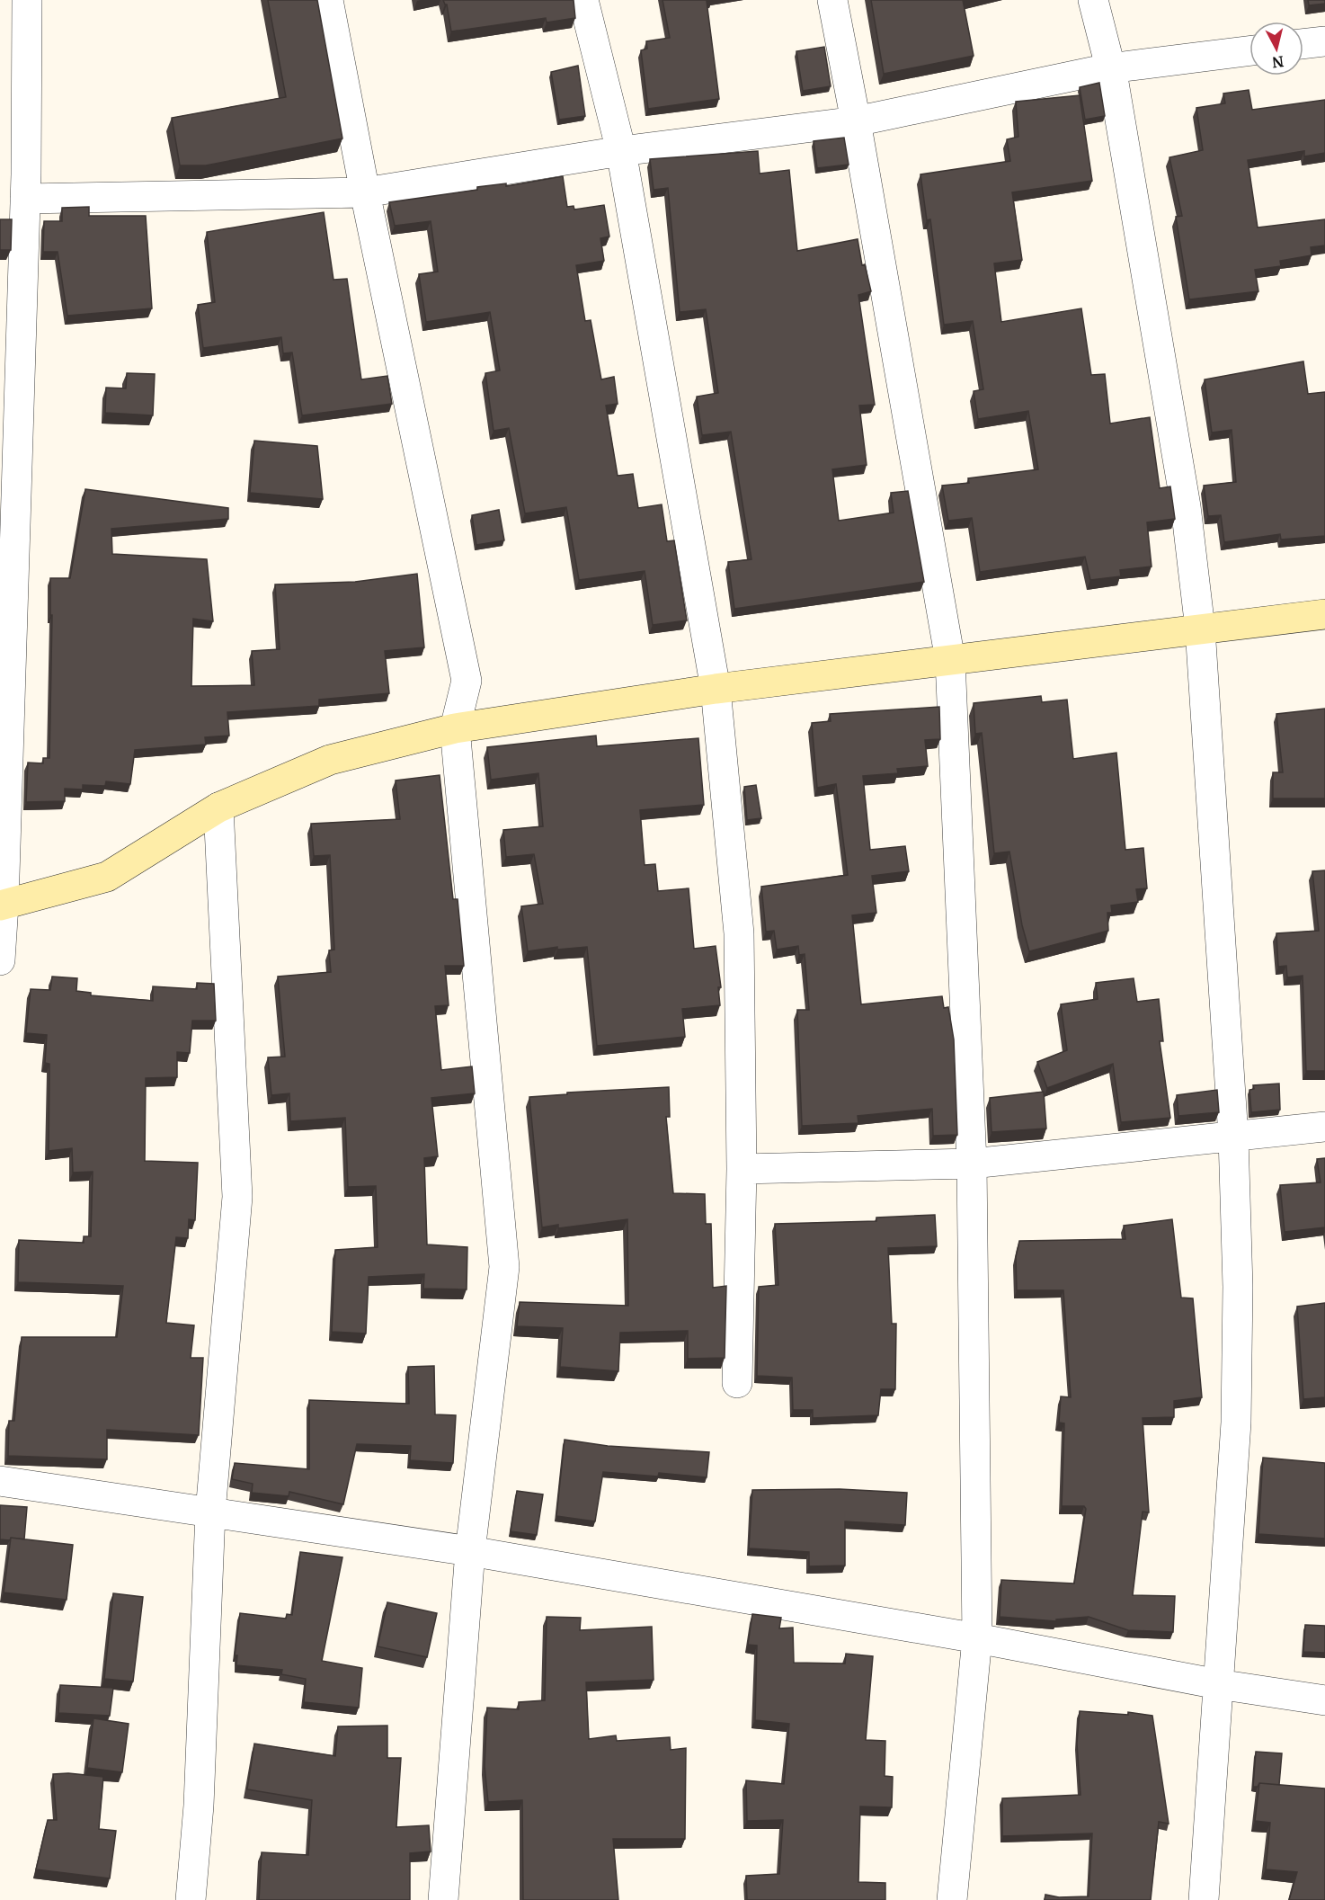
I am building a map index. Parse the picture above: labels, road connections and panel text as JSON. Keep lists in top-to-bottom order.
{
  "north": "bottom"
}
